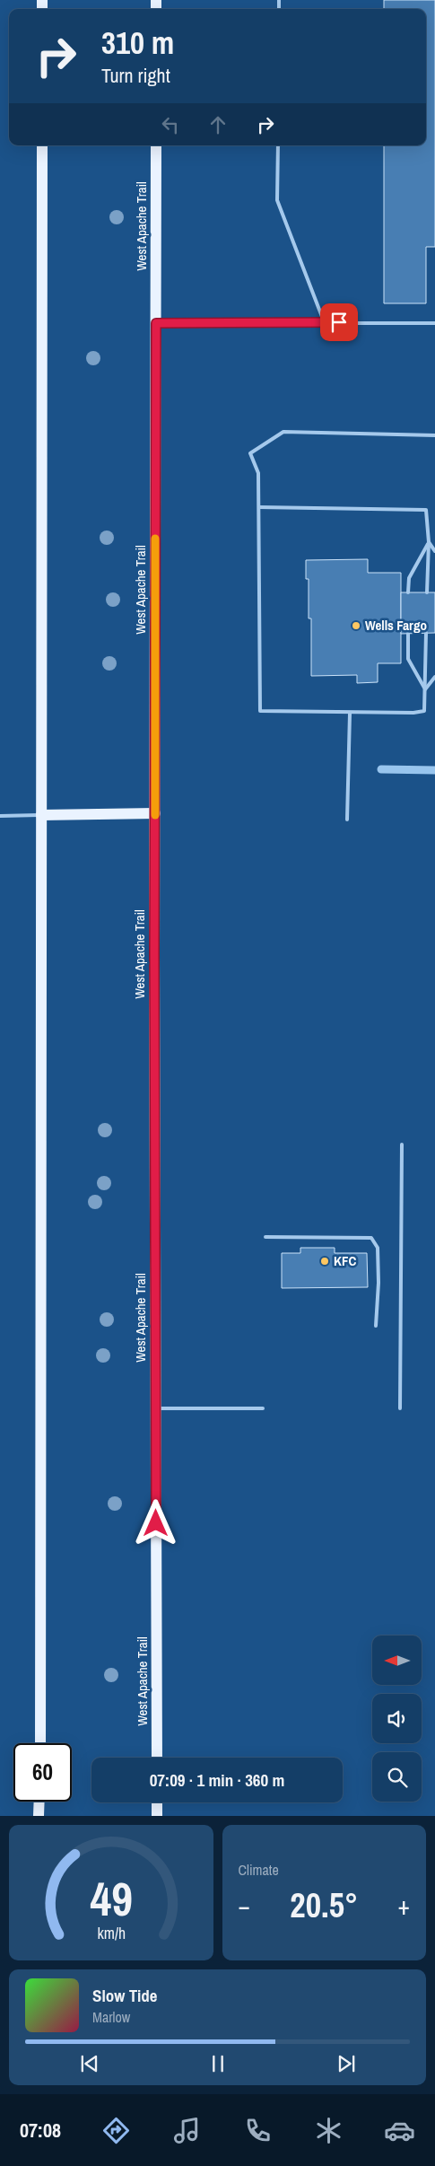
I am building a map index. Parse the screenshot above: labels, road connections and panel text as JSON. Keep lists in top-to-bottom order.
{
  "streets": {
    "main road": ["West Apache Trail"]
  },
  "places": ["Wells Fargo", "KFC"],
  "north": "left",
  "page": {
    "turn": ["310 m", "Turn right"],
    "limit": "60",
    "trip": "07:09 · 1 min · 360 m",
    "tile": "Climate",
    "heat": ["−", "20.5°", "+"],
    "song": ["Slow Tide", "Marlow"],
    "tabs": "07:08",
    "gauge": ["49", "km/h"]
  }
}
